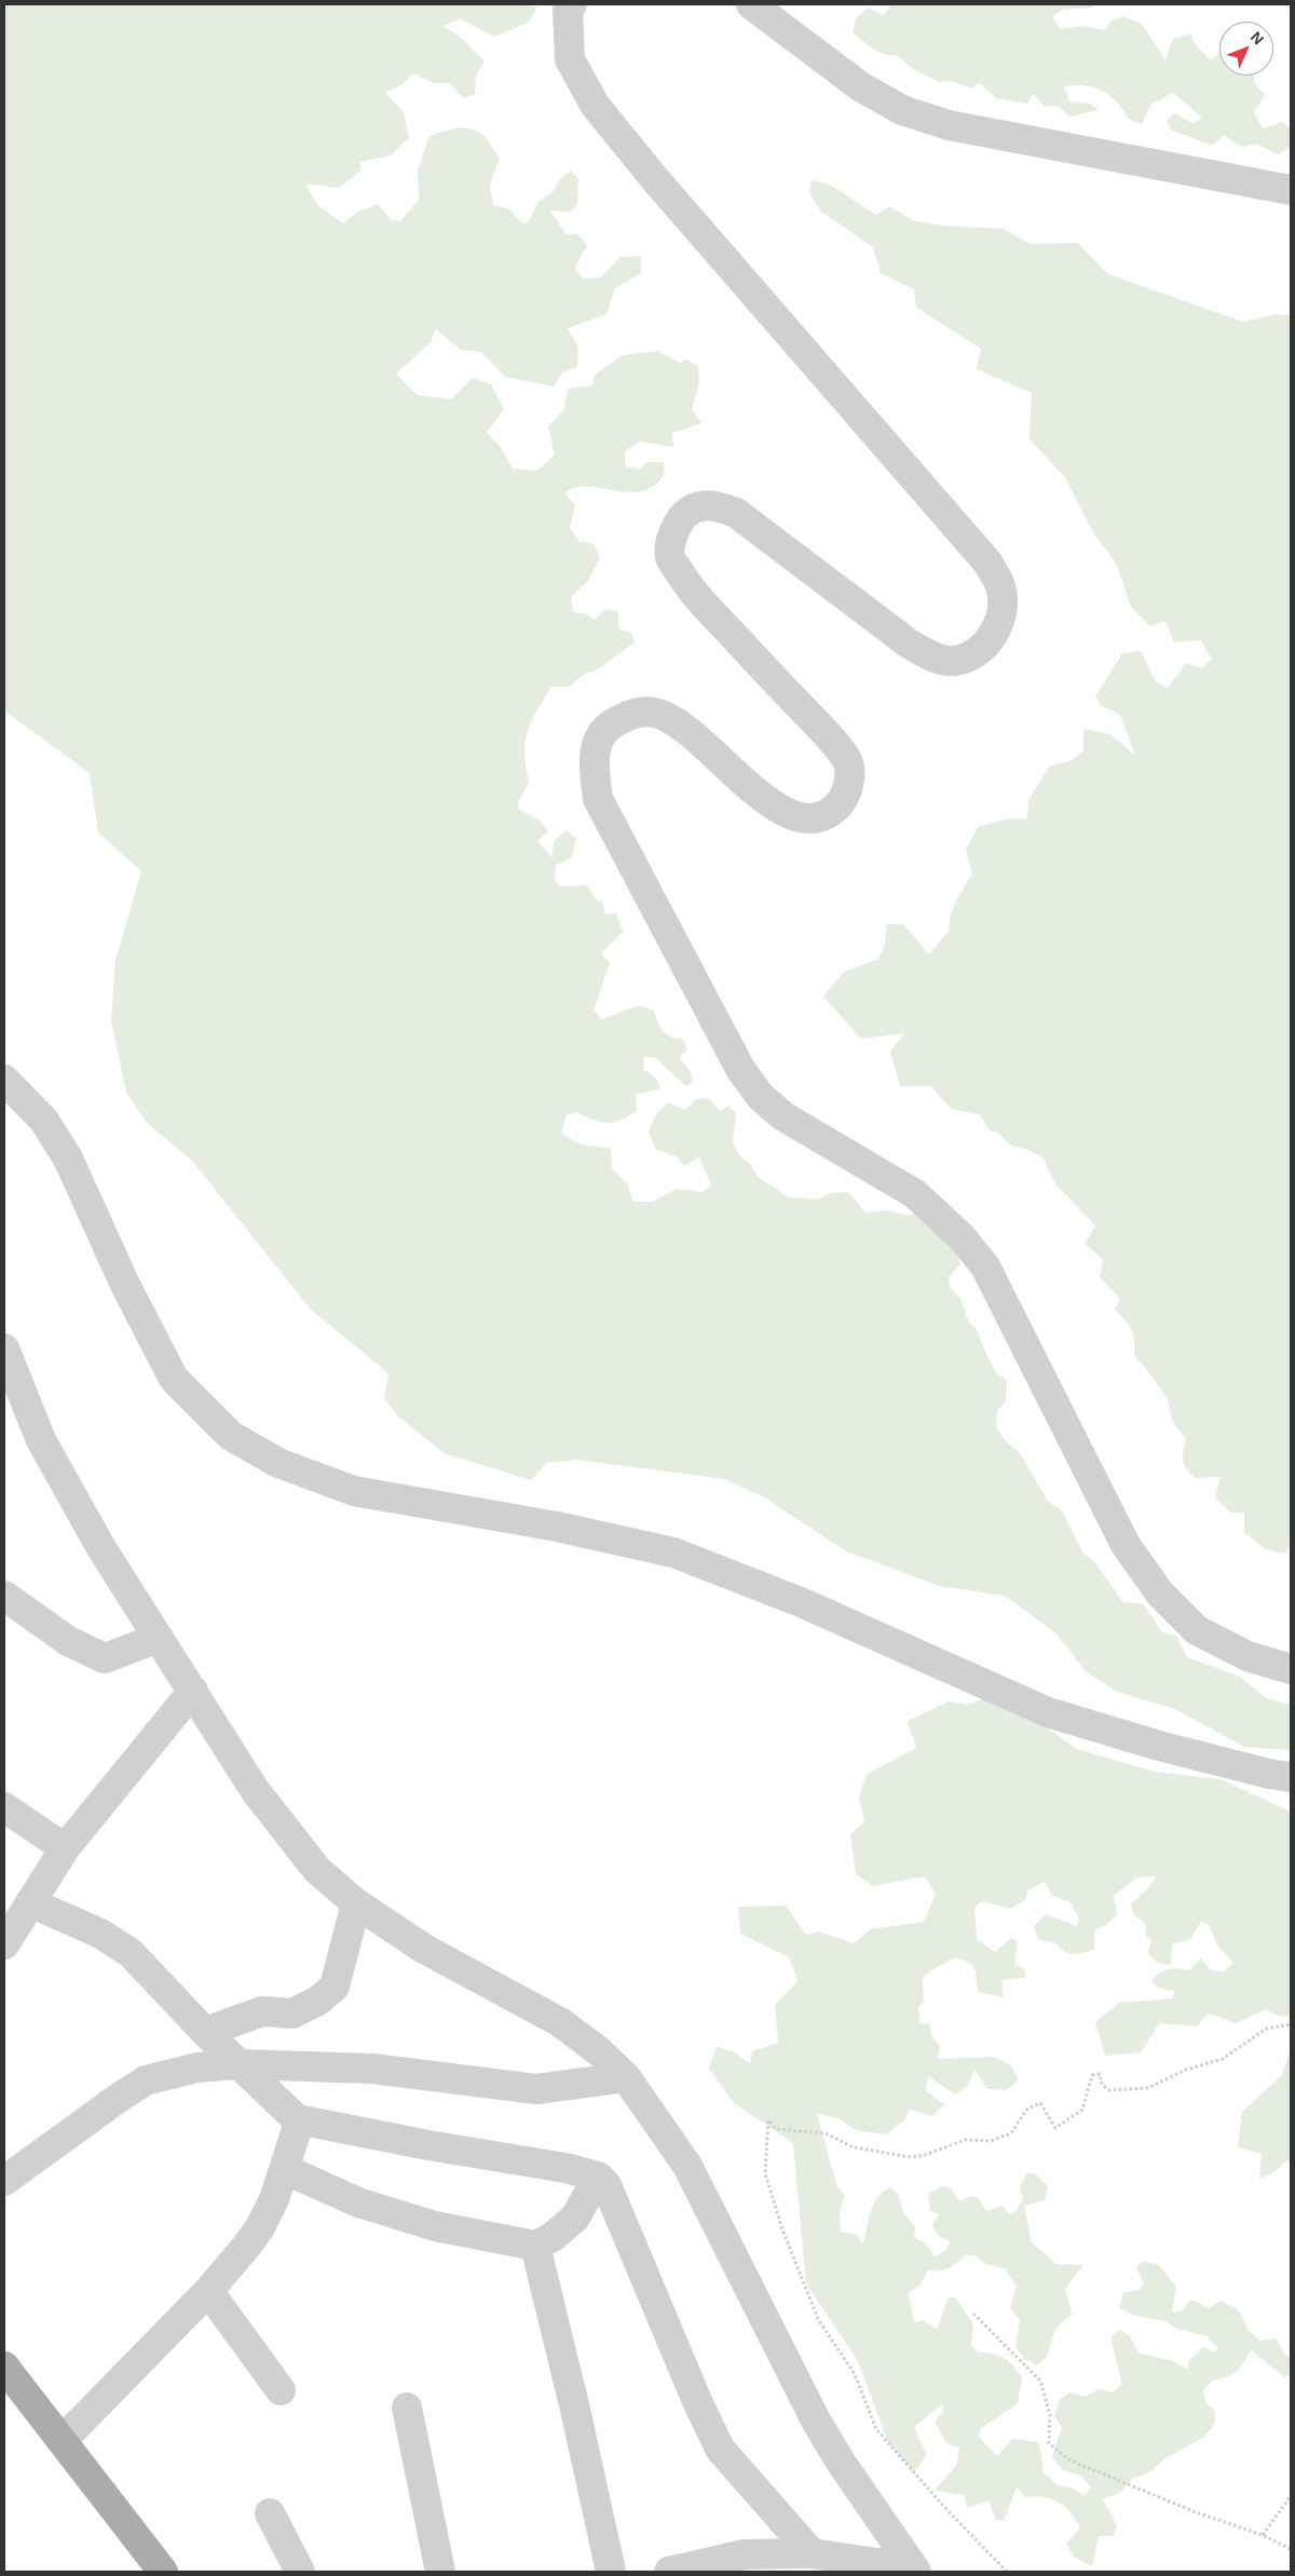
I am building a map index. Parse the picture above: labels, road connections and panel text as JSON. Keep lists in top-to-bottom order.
{
  "north": "top right"
}
